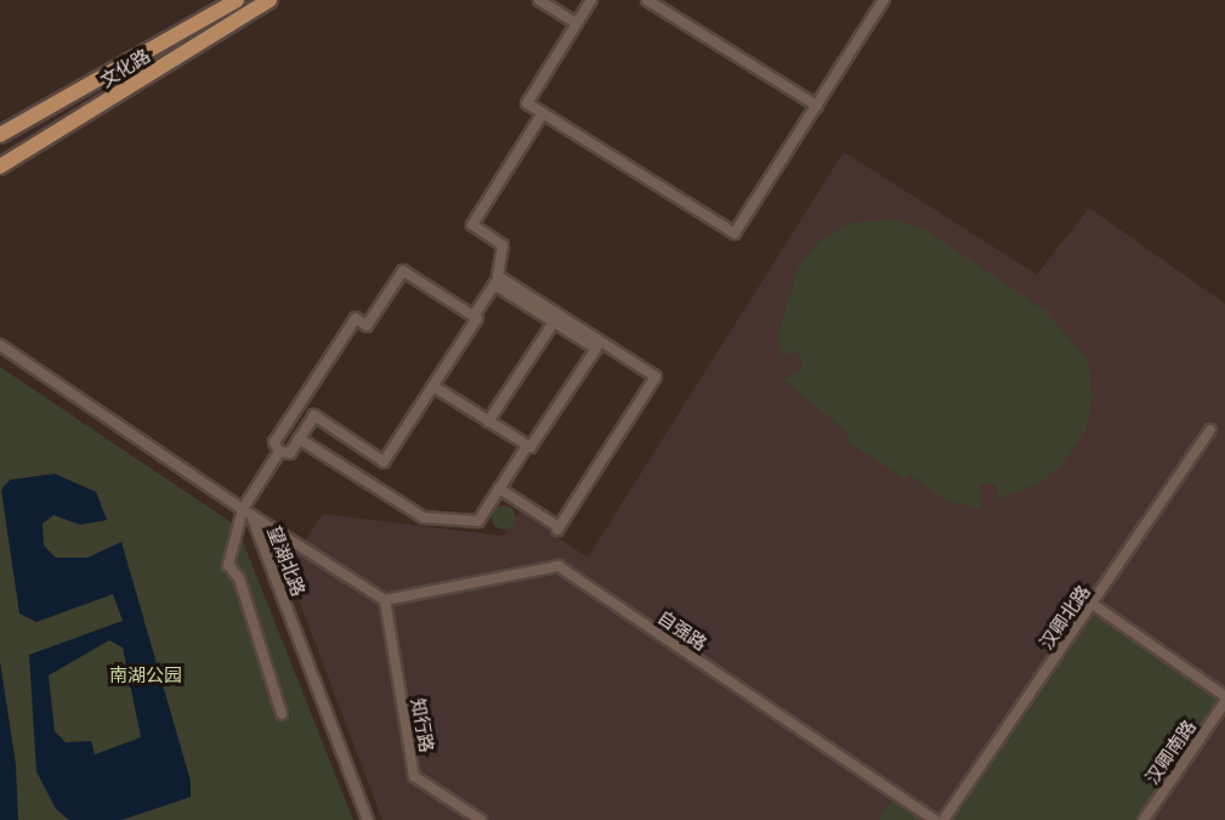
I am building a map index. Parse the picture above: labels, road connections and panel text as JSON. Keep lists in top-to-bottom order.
{
  "streets": {
    "main road": ["文化路"],
    "street": [
      "望湖北路",
      "汉卿北路",
      "自强路",
      "知行路",
      "汉卿南路"
    ]
  },
  "crossings": [
    ["自强路", "知行路"]
  ],
  "parks": ["南湖公园"]
}
